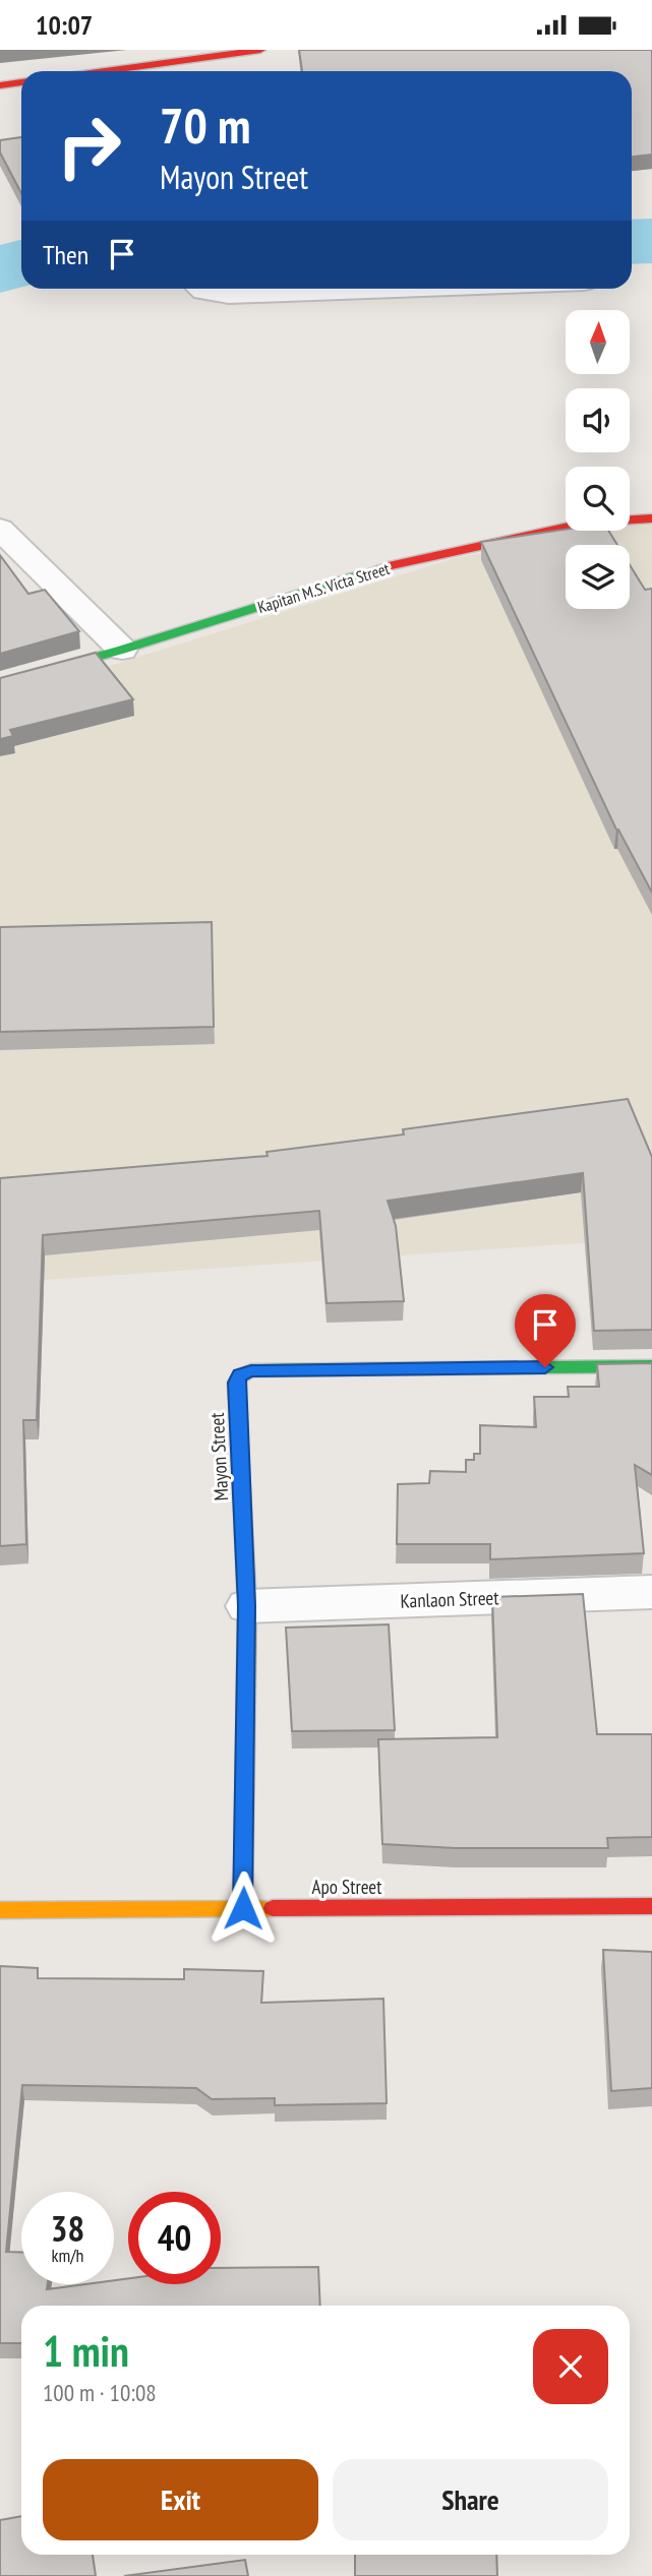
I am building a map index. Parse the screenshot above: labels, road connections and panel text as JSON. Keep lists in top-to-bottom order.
{
  "streets": {
    "street": [
      "Kapitan M.S. Victa Street",
      "Mayon Street",
      "Kanlaon Street",
      "Apo Street"
    ]
  },
  "crossings": [
    ["Mayon Street", "Kanlaon Street"],
    ["Mayon Street", "Apo Street"]
  ],
  "north": "top",
  "page": {
    "status": "10:07",
    "turn": ["70 m", "Mayon Street"],
    "then": "Then",
    "speed": "38 km/h",
    "limit": "40",
    "heading": ["1 min", "100 m · 10:08"],
    "buttons": ["Exit", "Share"]
  }
}
